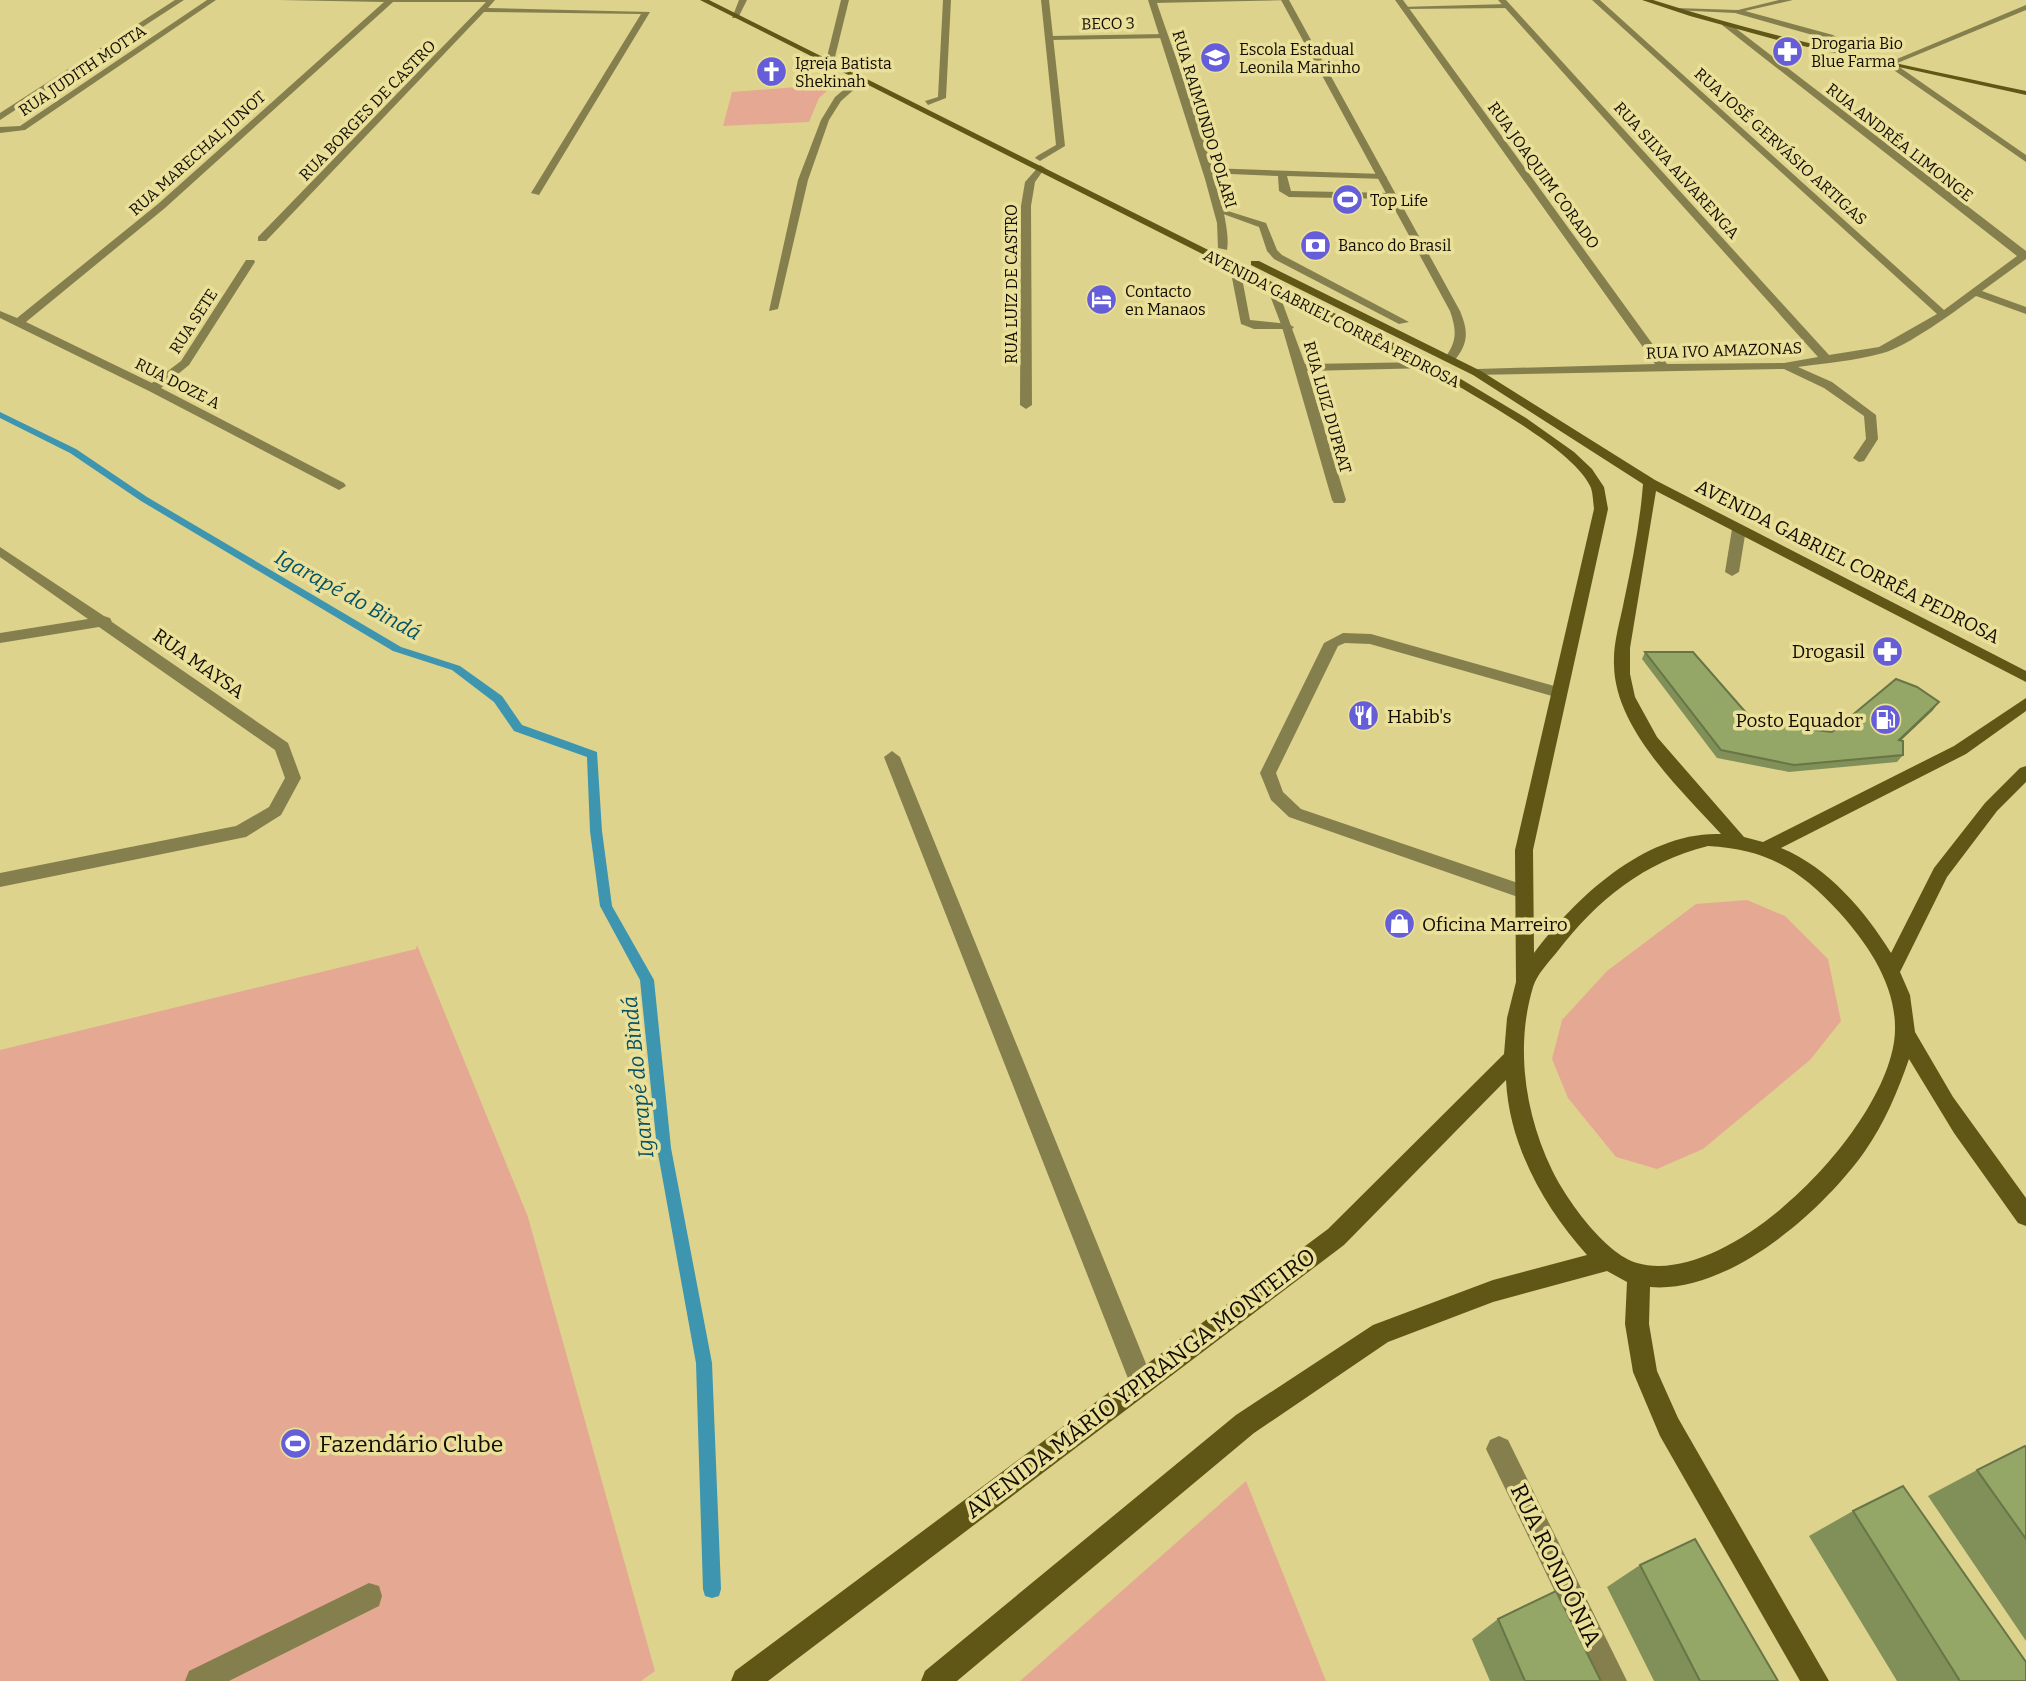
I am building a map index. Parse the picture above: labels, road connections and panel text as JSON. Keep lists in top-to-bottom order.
{
  "streets": {
    "street": [
      "BECO 3",
      "RUA JUDITH MOTTA",
      "RUA BORGES DE CASTRO",
      "RUA RAIMUNDO POLARI",
      "RUA ANDRÉA LIMONGE",
      "RUA JOSÉ GERVÁSIO ARTIGAS",
      "RUA MARECHAL JUNOT",
      "RUA SILVA ALVARENGA",
      "RUA JOAQUIM CORADO",
      "RUA LUIZ DE CASTRO",
      "AVENIDA GABRIEL CORRÊA PEDROSA",
      "RUA SETE",
      "RUA IVO AMAZONAS",
      "RUA DOZE A",
      "RUA LUIZ DUPRAT",
      "RUA MAYSA",
      "AVENIDA MÁRIO YPIRANGA MONTEIRO",
      "RUA RONDÔNIA"
    ]
  },
  "crossings": [
    ["BECO 3", "RUA RAIMUNDO POLARI"],
    ["RUA RAIMUNDO POLARI", "AVENIDA GABRIEL CORRÊA PEDROSA"],
    ["RUA ANDRÉA LIMONGE", "RUA IVO AMAZONAS"],
    ["RUA JOSÉ GERVÁSIO ARTIGAS", "RUA IVO AMAZONAS"],
    ["RUA MARECHAL JUNOT", "RUA DOZE A"],
    ["RUA SILVA ALVARENGA", "RUA IVO AMAZONAS"],
    ["RUA JOAQUIM CORADO", "RUA IVO AMAZONAS"],
    ["RUA LUIZ DE CASTRO", "AVENIDA GABRIEL CORRÊA PEDROSA"],
    ["AVENIDA GABRIEL CORRÊA PEDROSA", "RUA IVO AMAZONAS"],
    ["AVENIDA GABRIEL CORRÊA PEDROSA", "RUA LUIZ DUPRAT"],
    ["RUA SETE", "RUA DOZE A"]
  ],
  "water": ["Igarapé do Bindá"],
  "places": {
    "pharmacy": ["Drogaria Bio Blue Farma", "Drogasil"],
    "school or university": ["Escola Estadual Leonila Marinho"],
    "church": ["Igreja Batista Shekinah"],
    "sports": ["Top Life", "Fazendário Clube"],
    "bank": ["Banco do Brasil"],
    "hotel": ["Contacto en Manaos"],
    "restaurant": ["Habib's"],
    "fuel station": ["Posto Equador"],
    "shop": ["Oficina Marreiro"]
  }
}
